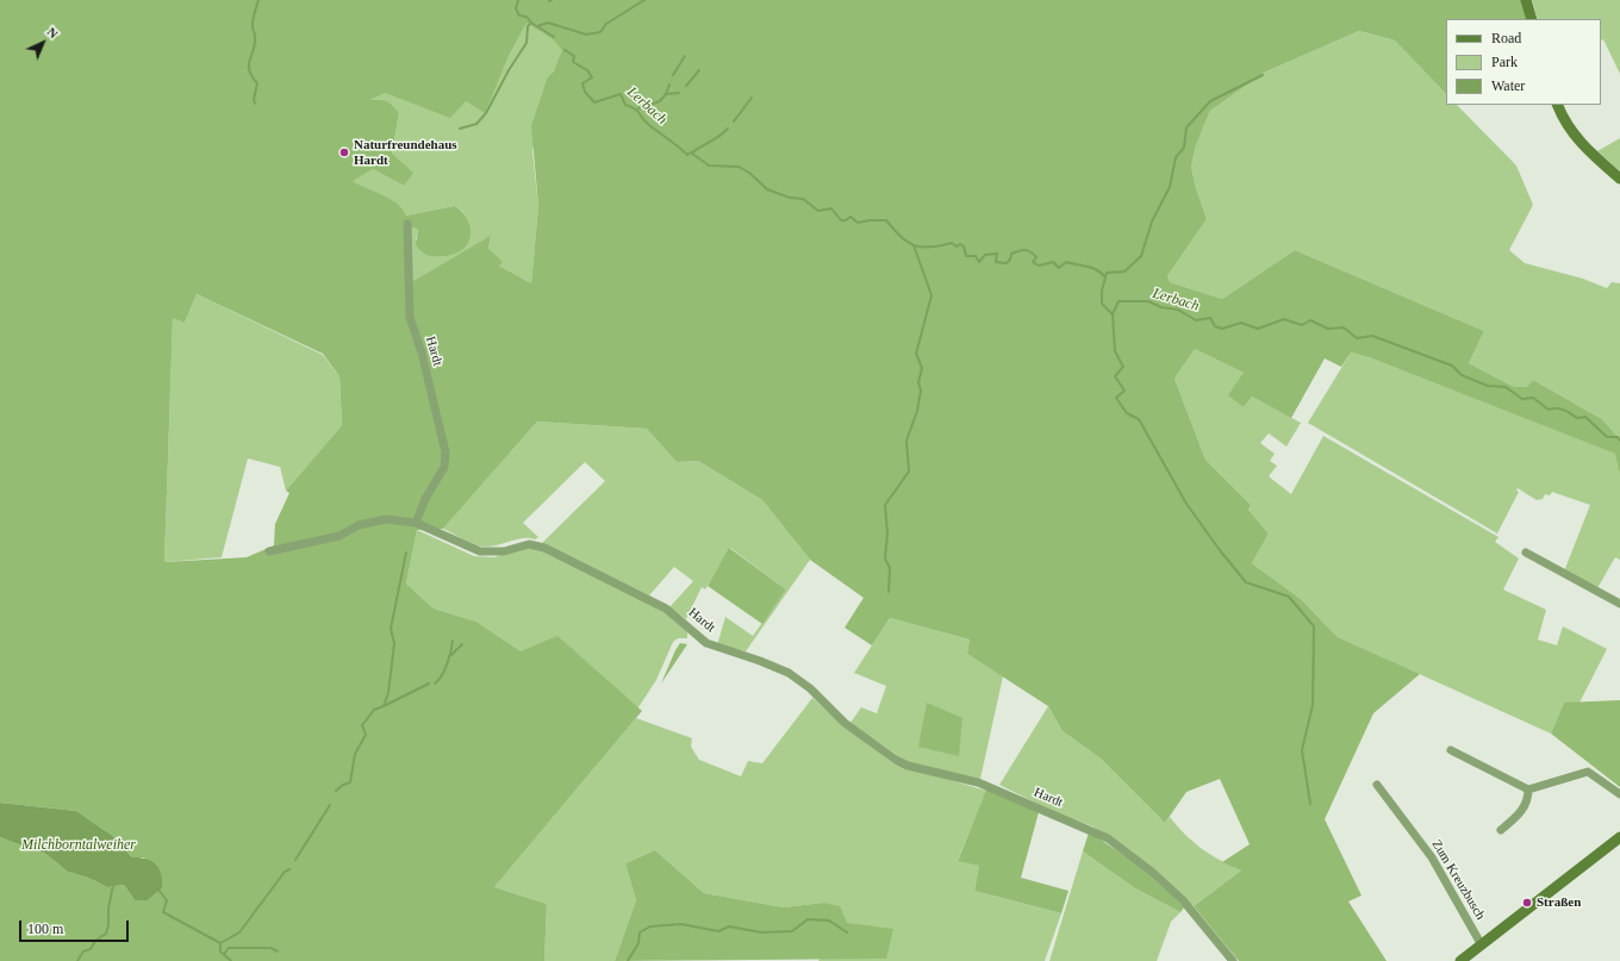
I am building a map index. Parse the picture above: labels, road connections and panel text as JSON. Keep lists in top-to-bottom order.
{
  "streets": {
    "street": ["Hardt", "Zum Kreuzbusch"]
  },
  "water": ["Lerbach", "Milchborntalweiher"],
  "places": ["Naturfreundehaus Hardt", "Straßen"],
  "legend": ["Road", "Park", "Water"],
  "scale_bar": "100 m",
  "north": "top right"
}
